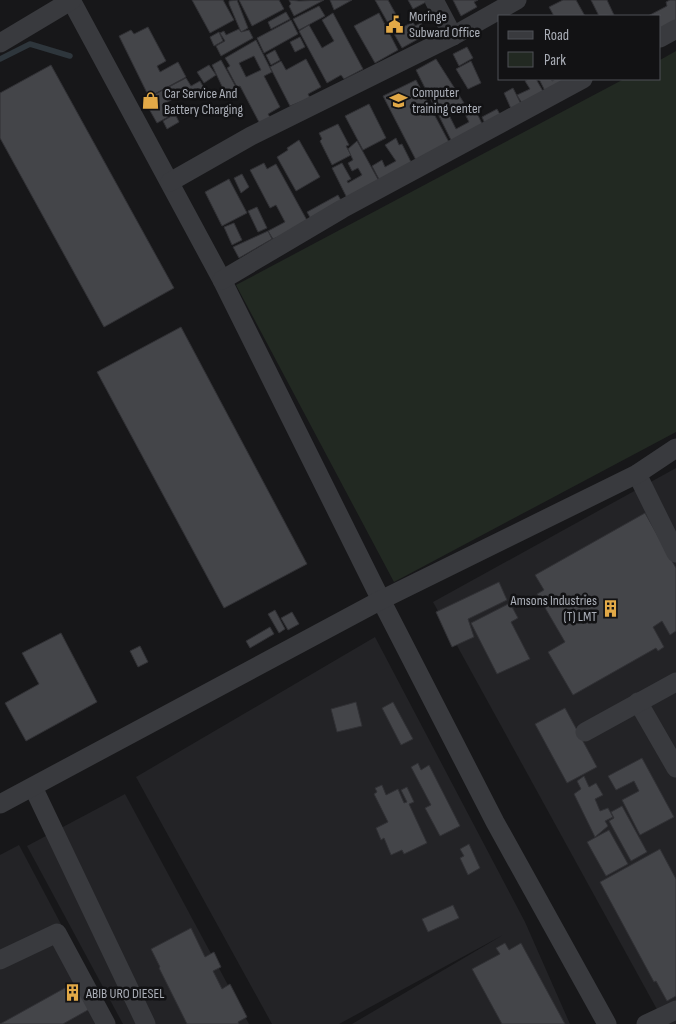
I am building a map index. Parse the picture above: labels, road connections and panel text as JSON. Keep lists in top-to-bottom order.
{
  "places": {
    "public building": ["Moringe Subward Office"],
    "school or university": ["Computer training center"],
    "shop": ["Car Service And Battery Charging"],
    "building": ["Amsons Industries (T) LMT", "ABIB URO DIESEL"]
  },
  "legend": ["Road", "Park"]
}
